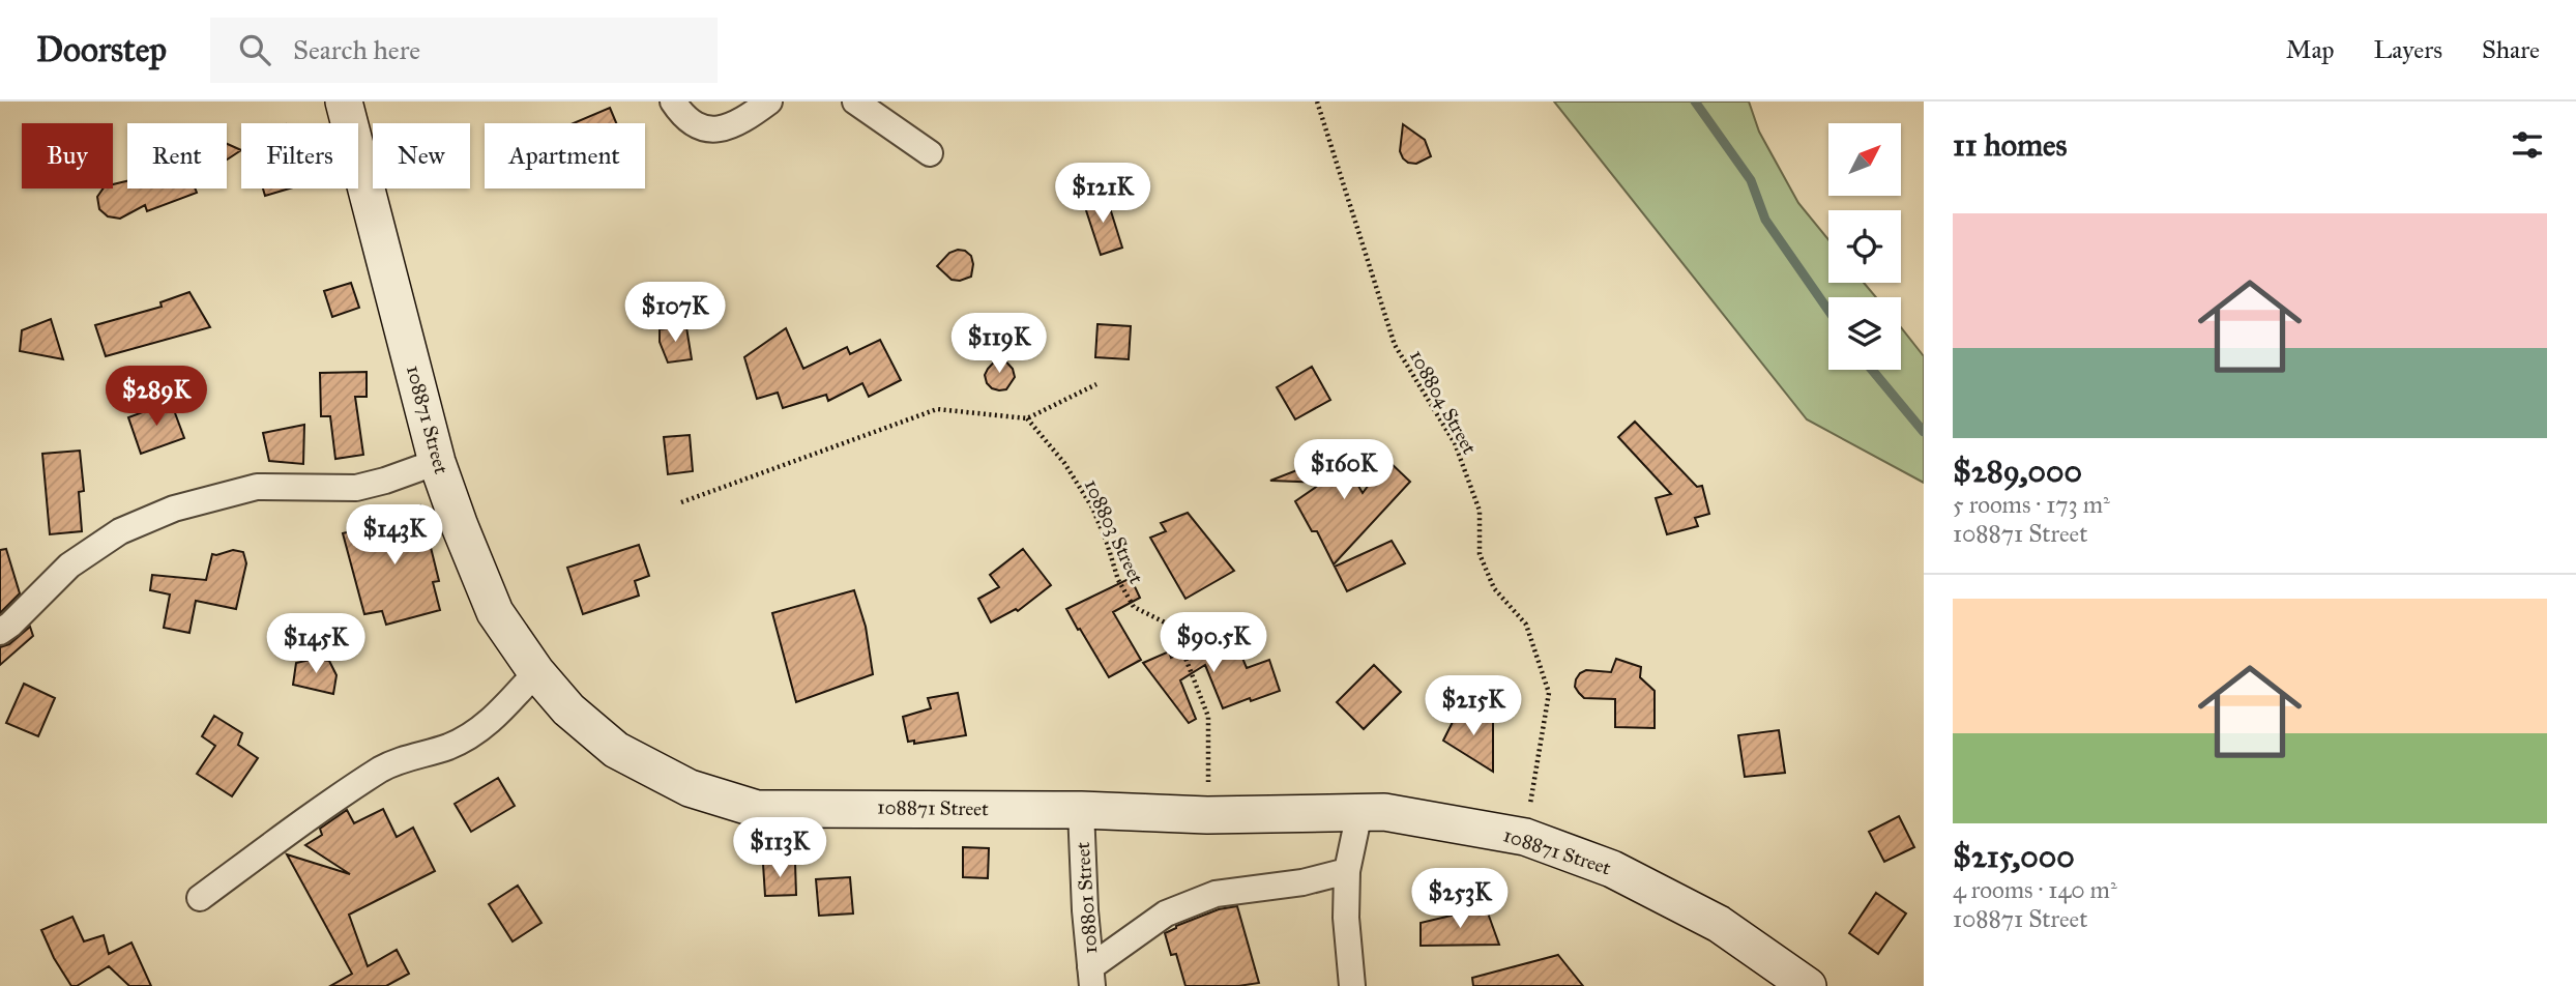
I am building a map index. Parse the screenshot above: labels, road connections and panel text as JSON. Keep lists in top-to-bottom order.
{
  "streets": {
    "street": ["108871 Street", "108801 Street"],
    "path": ["108804 Street", "108803 Street"]
  },
  "crossings": [
    ["108804 Street", "108871 Street"],
    ["108871 Street", "108803 Street"],
    ["108871 Street", "108801 Street"]
  ],
  "north": "top right",
  "page": {
    "header": "Doorstep",
    "search": "Search here",
    "nav": ["Map", "Layers", "Share"],
    "heading": "11 homes",
    "chip": [
      "Buy",
      "Rent",
      "Filters",
      "New",
      "Apartment"
    ],
    "price": [
      "$121K",
      "$107K",
      "$119K",
      "$289K",
      "$160K",
      "$143K",
      "$90.5K",
      "$145K",
      "$215K",
      "$113K",
      "$253K"
    ],
    "list": [
      {
        "name": "$289,000",
        "note": "5 rooms · 173 m² · 108871 Street"
      },
      {
        "name": "$215,000",
        "note": "4 rooms · 140 m² · 108871 Street"
      }
    ]
  }
}
